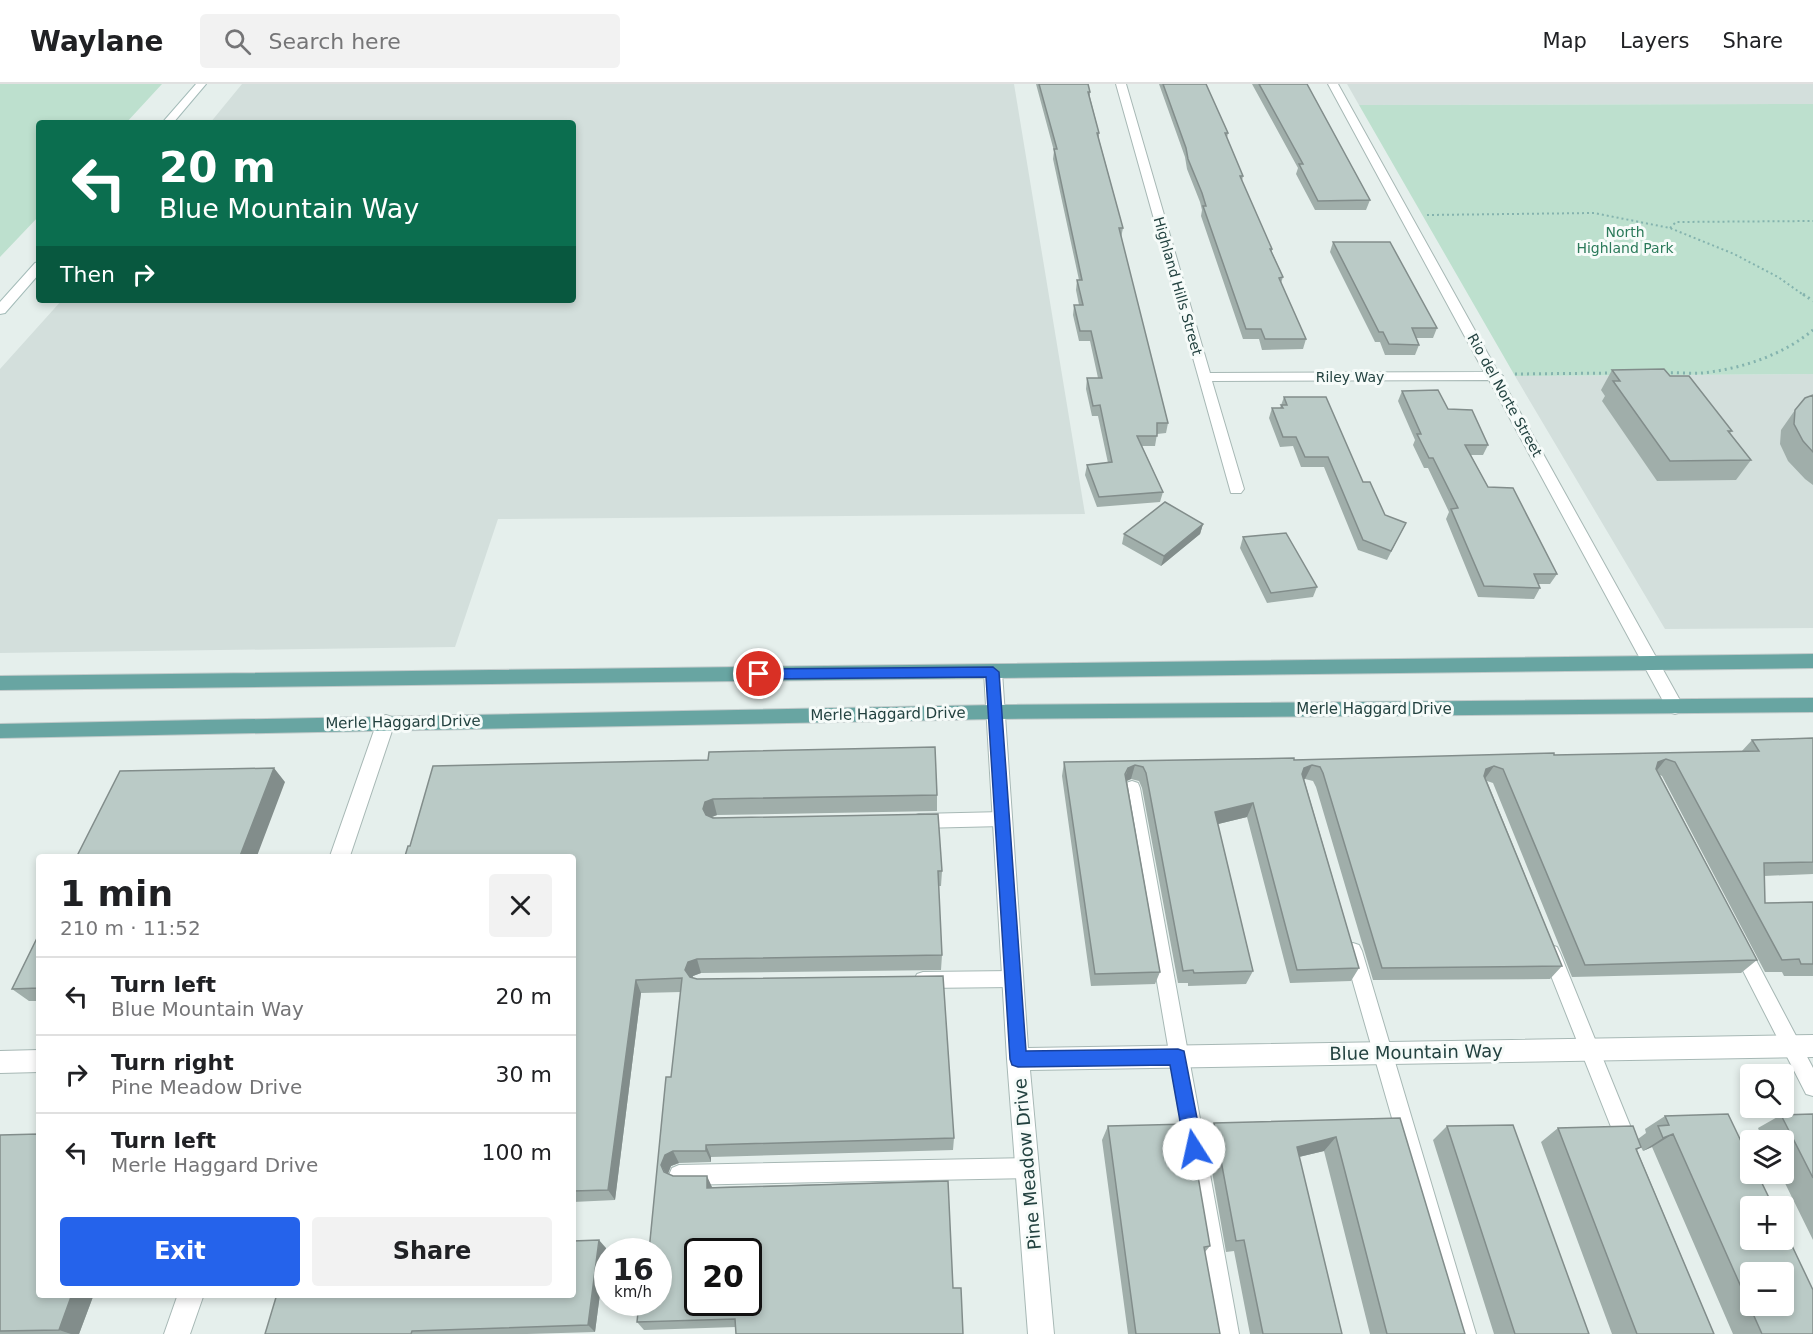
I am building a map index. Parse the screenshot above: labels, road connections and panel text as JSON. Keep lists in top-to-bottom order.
{
  "streets": {
    "main road": ["Merle Haggard Drive"],
    "street": [
      "Highland Hills Street",
      "Riley Way",
      "Rio del Norte Street",
      "Blue Mountain Way",
      "Pine Meadow Drive"
    ]
  },
  "crossings": [
    ["Highland Hills Street", "Riley Way"],
    ["Riley Way", "Rio del Norte Street"],
    ["Rio del Norte Street", "Merle Haggard Drive"],
    ["Merle Haggard Drive", "Pine Meadow Drive"],
    ["Blue Mountain Way", "Pine Meadow Drive"]
  ],
  "parks": ["North Highland Park"],
  "page": {
    "header": "Waylane",
    "search": "Search here",
    "nav": ["Map", "Layers", "Share"],
    "turn": ["20 m", "Blue Mountain Way"],
    "then": "Then",
    "heading": ["1 min", "210 m · 11:52"],
    "list": [
      {
        "name": "Turn left",
        "note": "Blue Mountain Way",
        "value": "20 m"
      },
      {
        "name": "Turn right",
        "note": "Pine Meadow Drive",
        "value": "30 m"
      },
      {
        "name": "Turn left",
        "note": "Merle Haggard Drive",
        "value": "100 m"
      }
    ],
    "map_buttons": ["+", "−"],
    "buttons": ["Exit", "Share"],
    "speed": "16 km/h",
    "limit": "20"
  }
}
